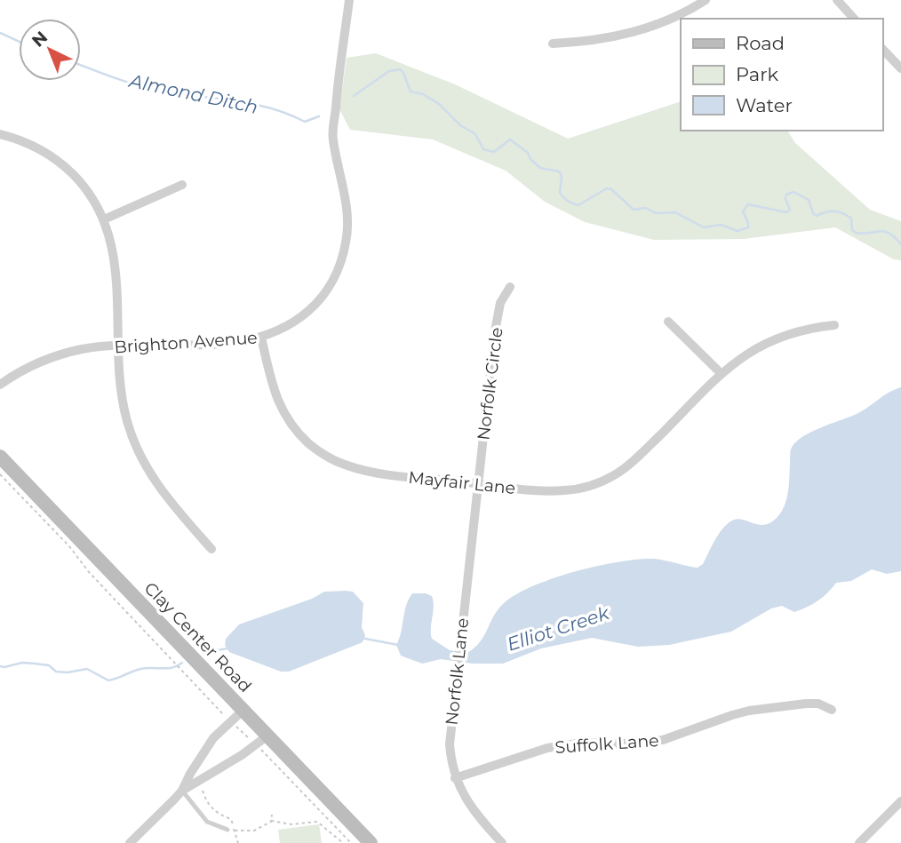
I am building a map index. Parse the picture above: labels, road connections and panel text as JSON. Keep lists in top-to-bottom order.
{
  "streets": {
    "street": [
      "Brighton Avenue",
      "Norfolk Circle",
      "Mayfair Lane",
      "Clay Center Road",
      "Norfolk Lane",
      "Suffolk Lane"
    ]
  },
  "crossings": [
    ["Brighton Avenue", "Mayfair Lane"],
    ["Norfolk Circle", "Mayfair Lane"],
    ["Norfolk Circle", "Norfolk Lane"],
    ["Mayfair Lane", "Norfolk Lane"],
    ["Norfolk Lane", "Suffolk Lane"]
  ],
  "water": ["Almond Ditch", "Elliot Creek"],
  "legend": ["Road", "Park", "Water"],
  "north": "top left"
}
